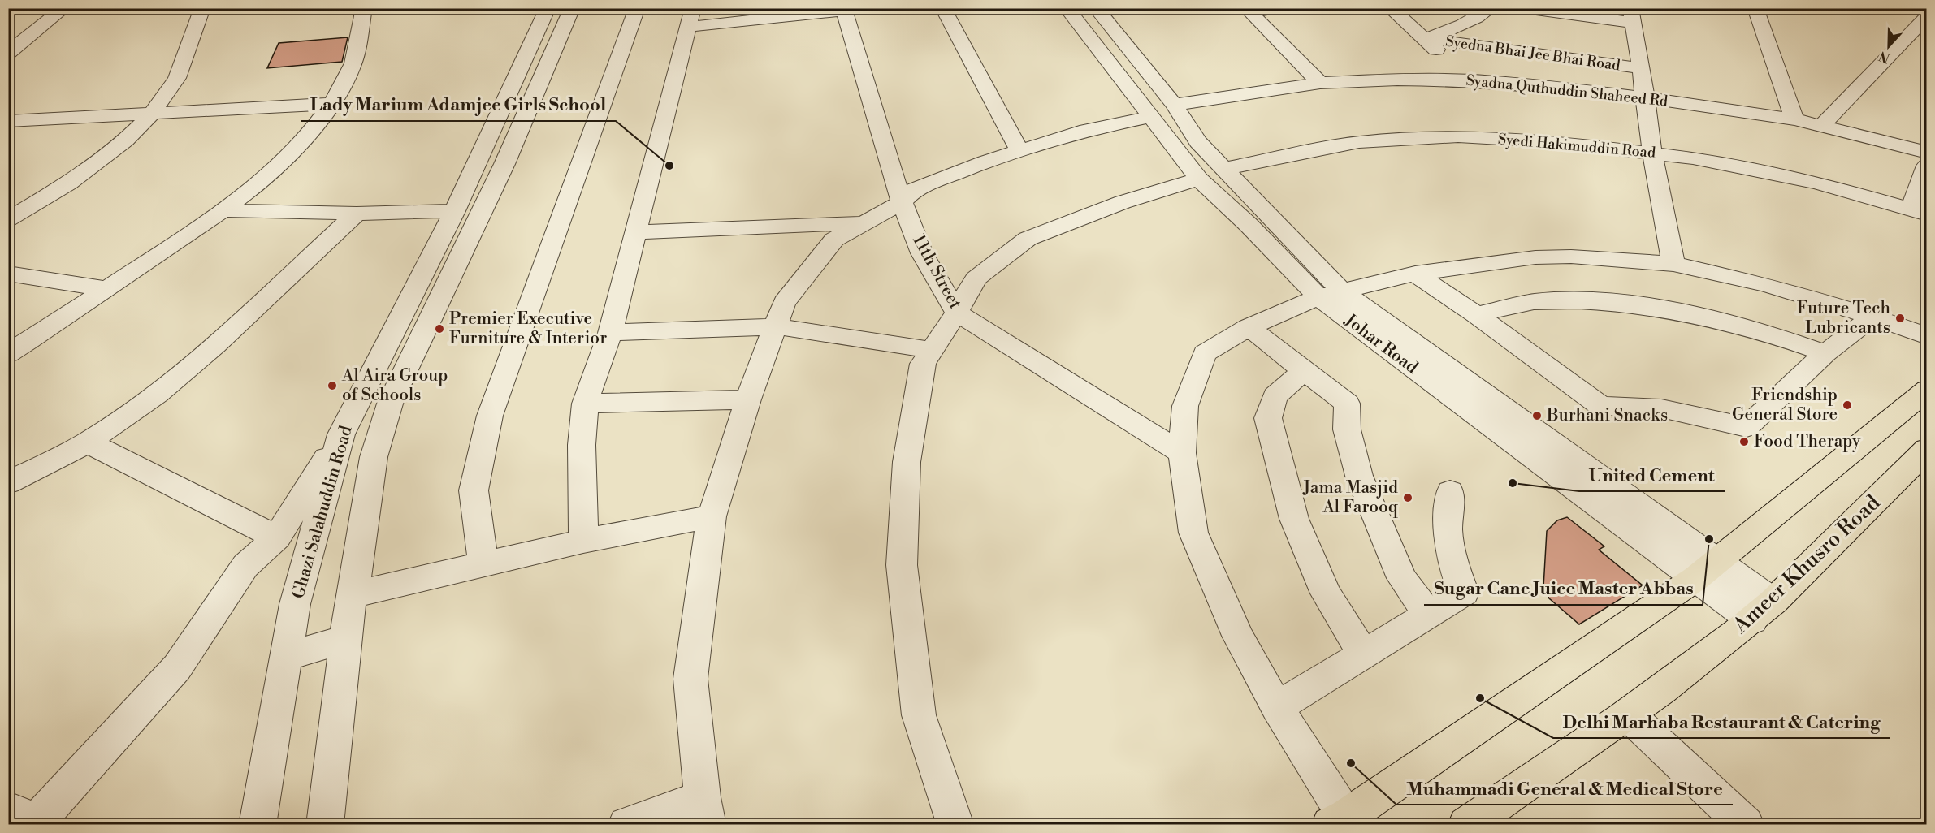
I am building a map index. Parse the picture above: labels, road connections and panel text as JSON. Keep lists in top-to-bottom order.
{
  "streets": {
    "main road": ["Ameer Khusro Road"],
    "street": [
      "Syedna Bhai Jee Bhai Road",
      "Syadna Qutbuddin Shaheed Rd",
      "Syedi Hakimuddin Road",
      "11th Street",
      "Johar Road",
      "Ghazi Salahuddin Road"
    ]
  },
  "crossings": [
    ["Syadna Qutbuddin Shaheed Rd", "11th Street"],
    ["Syadna Qutbuddin Shaheed Rd", "Johar Road"],
    ["Syedi Hakimuddin Road", "11th Street"],
    ["Syedi Hakimuddin Road", "Johar Road"],
    ["Johar Road", "Ameer Khusro Road"]
  ],
  "places": [
    "Lady Marium Adamjee Girls School",
    "Future Tech Lubricants",
    "Premier Executive Furniture & Interior",
    "Al Aira Group of Schools",
    "Friendship General Store",
    "Burhani Snacks",
    "Food Therapy",
    "United Cement",
    "Jama Masjid Al Farooq",
    "Sugar Cane Juice Master Abbas",
    "Delhi Marhaba Restaurant & Catering",
    "Muhammadi General & Medical Store"
  ],
  "north": "bottom"
}
